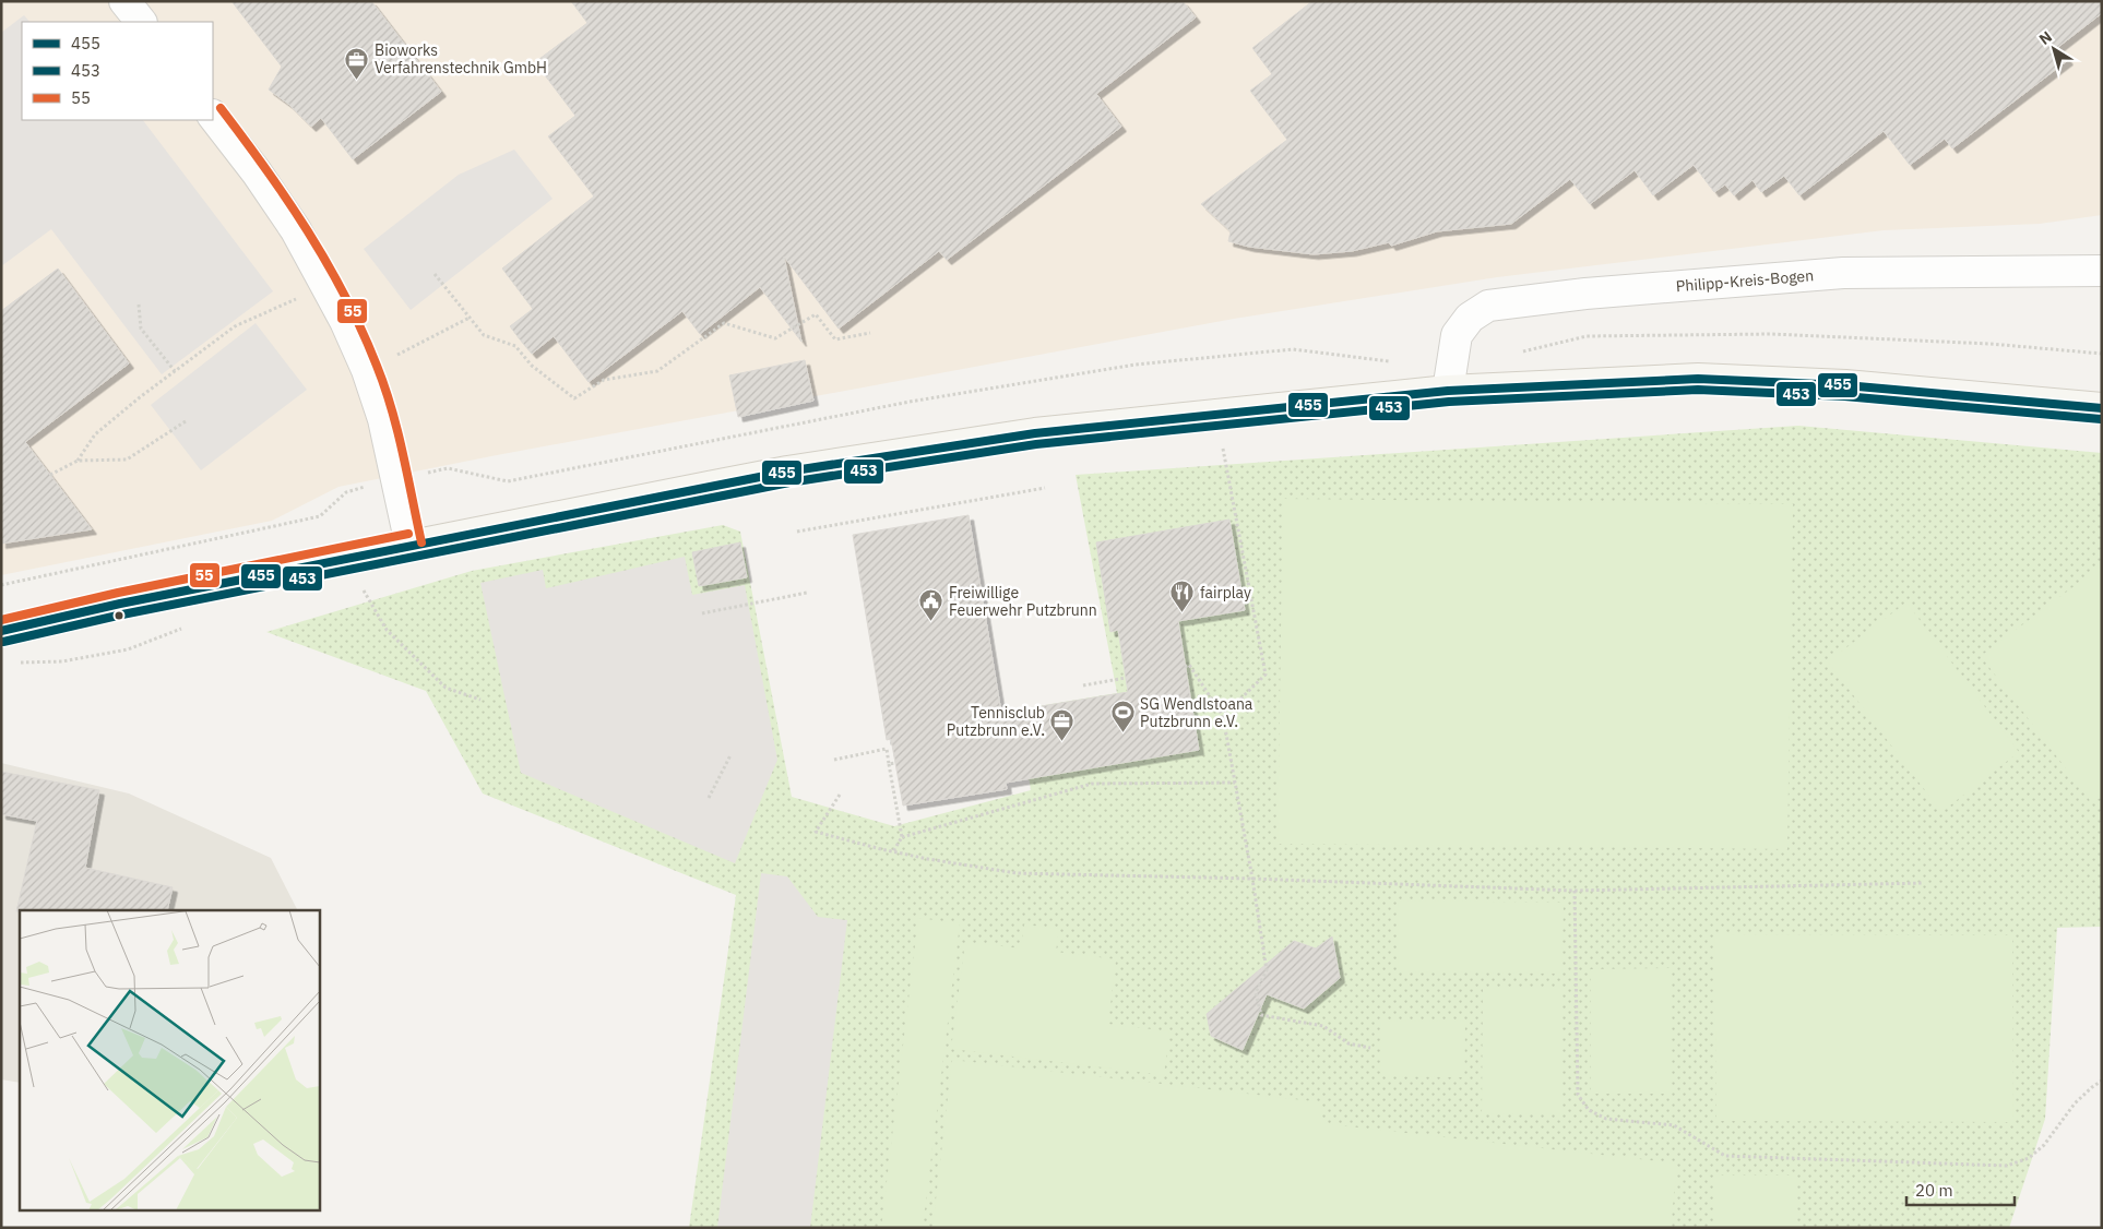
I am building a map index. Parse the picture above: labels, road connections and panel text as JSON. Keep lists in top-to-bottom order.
{
  "streets": {
    "street": ["Philipp-Kreis-Bogen"]
  },
  "places": {
    "office": ["Bioworks Verfahrenstechnik GmbH", "Tennisclub Putzbrunn e.V."],
    "restaurant": ["fairplay"],
    "public building": ["Freiwillige Feuerwehr Putzbrunn"],
    "sports": ["SG Wendlstoana Putzbrunn e.V."]
  },
  "lines": ["transit line 55", "transit line 455", "transit line 453"],
  "legend": ["455", "453", "55"],
  "scale_bar": "20 m",
  "north": "top left"
}
